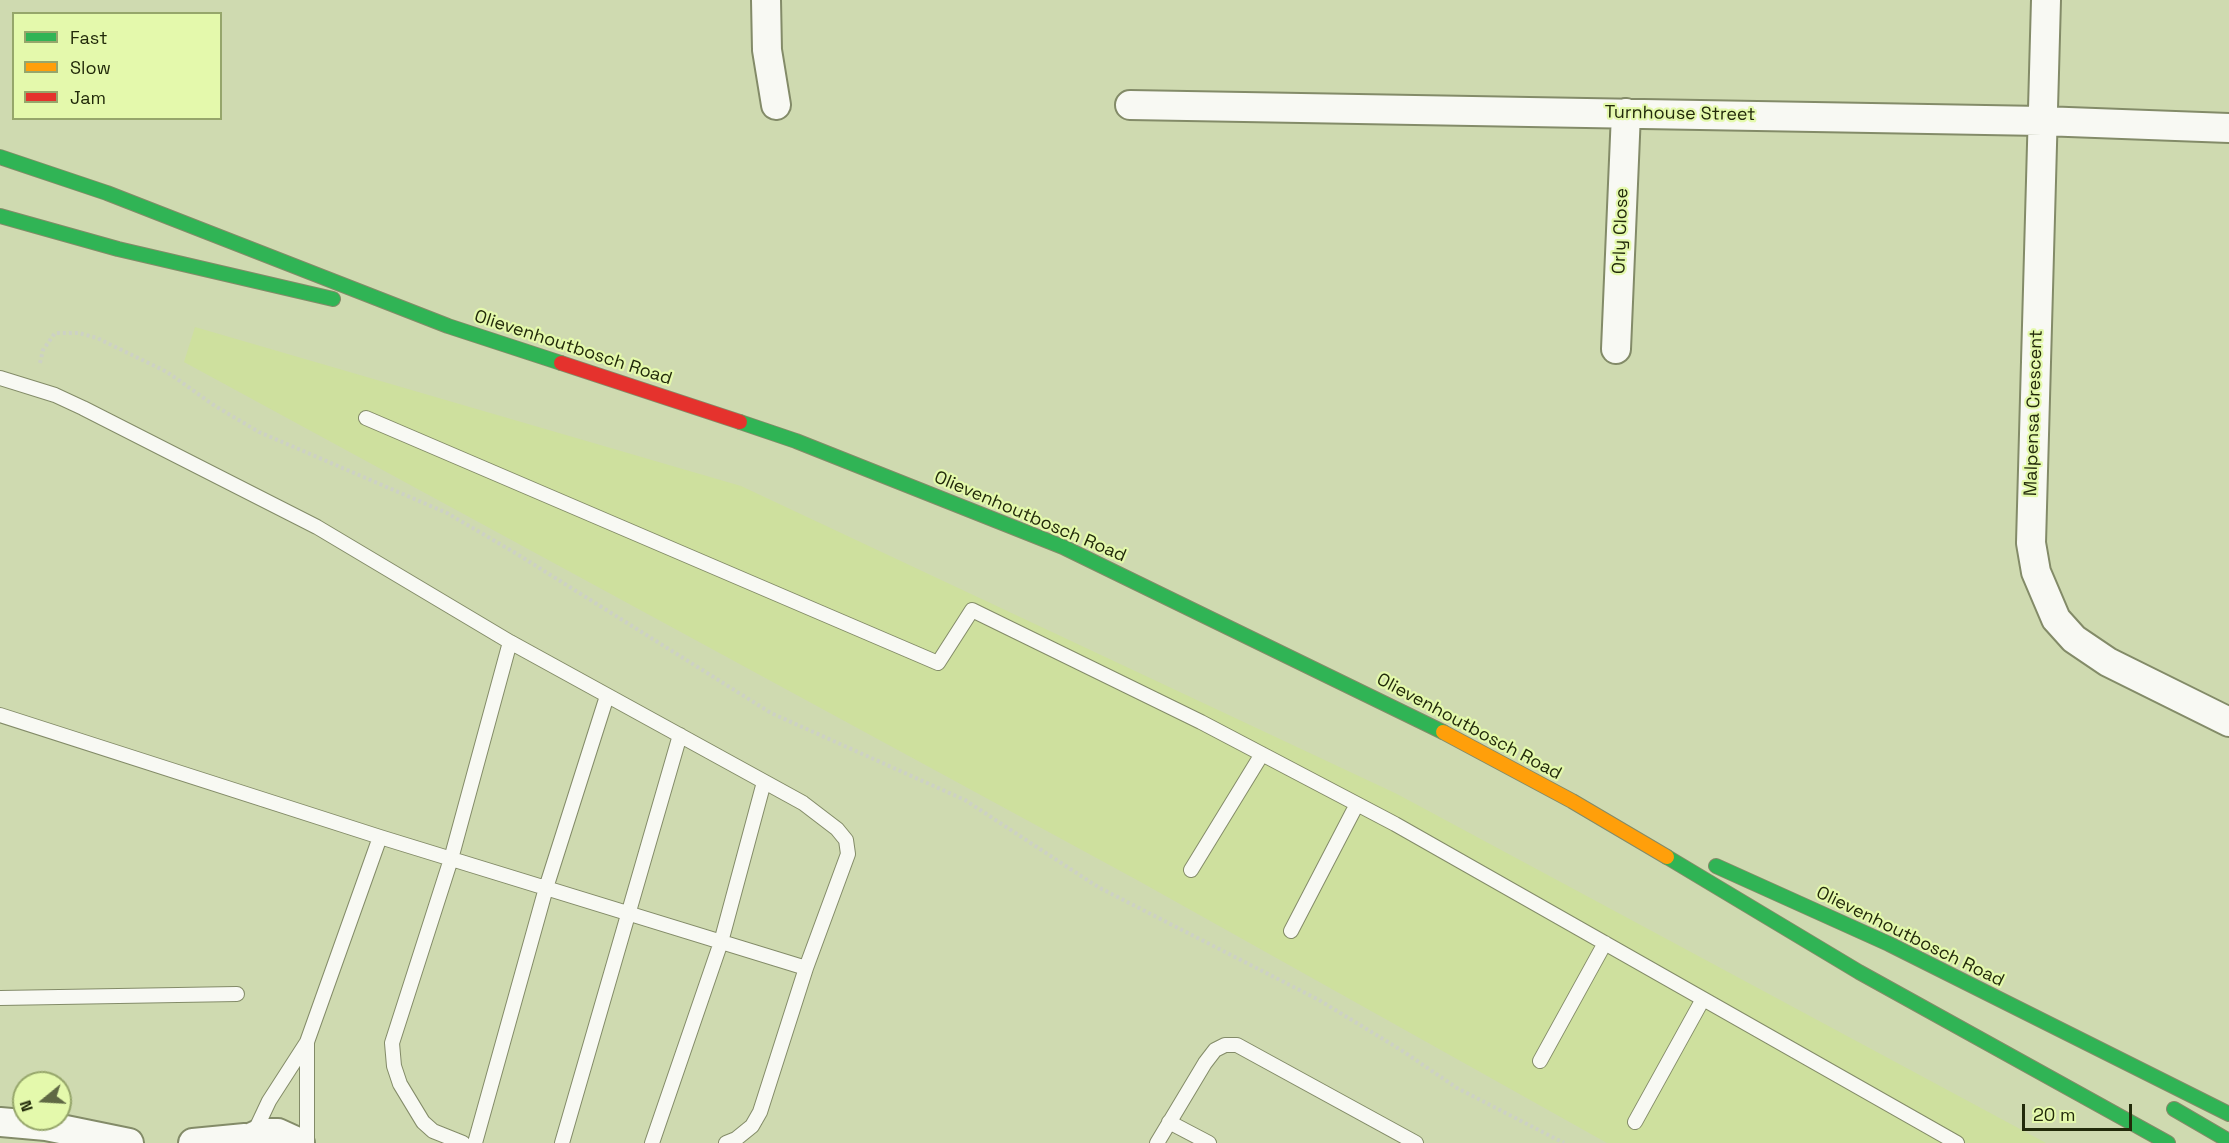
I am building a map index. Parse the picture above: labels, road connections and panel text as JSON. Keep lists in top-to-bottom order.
{
  "streets": {
    "main road": ["Olievenhoutbosch Road"],
    "street": ["Turnhouse Street", "Orly Close", "Malpensa Crescent"]
  },
  "crossings": [
    ["Turnhouse Street", "Orly Close"],
    ["Turnhouse Street", "Malpensa Crescent"]
  ],
  "legend": ["Fast", "Slow", "Jam"],
  "scale_bar": "20 m",
  "north": "left"
}
